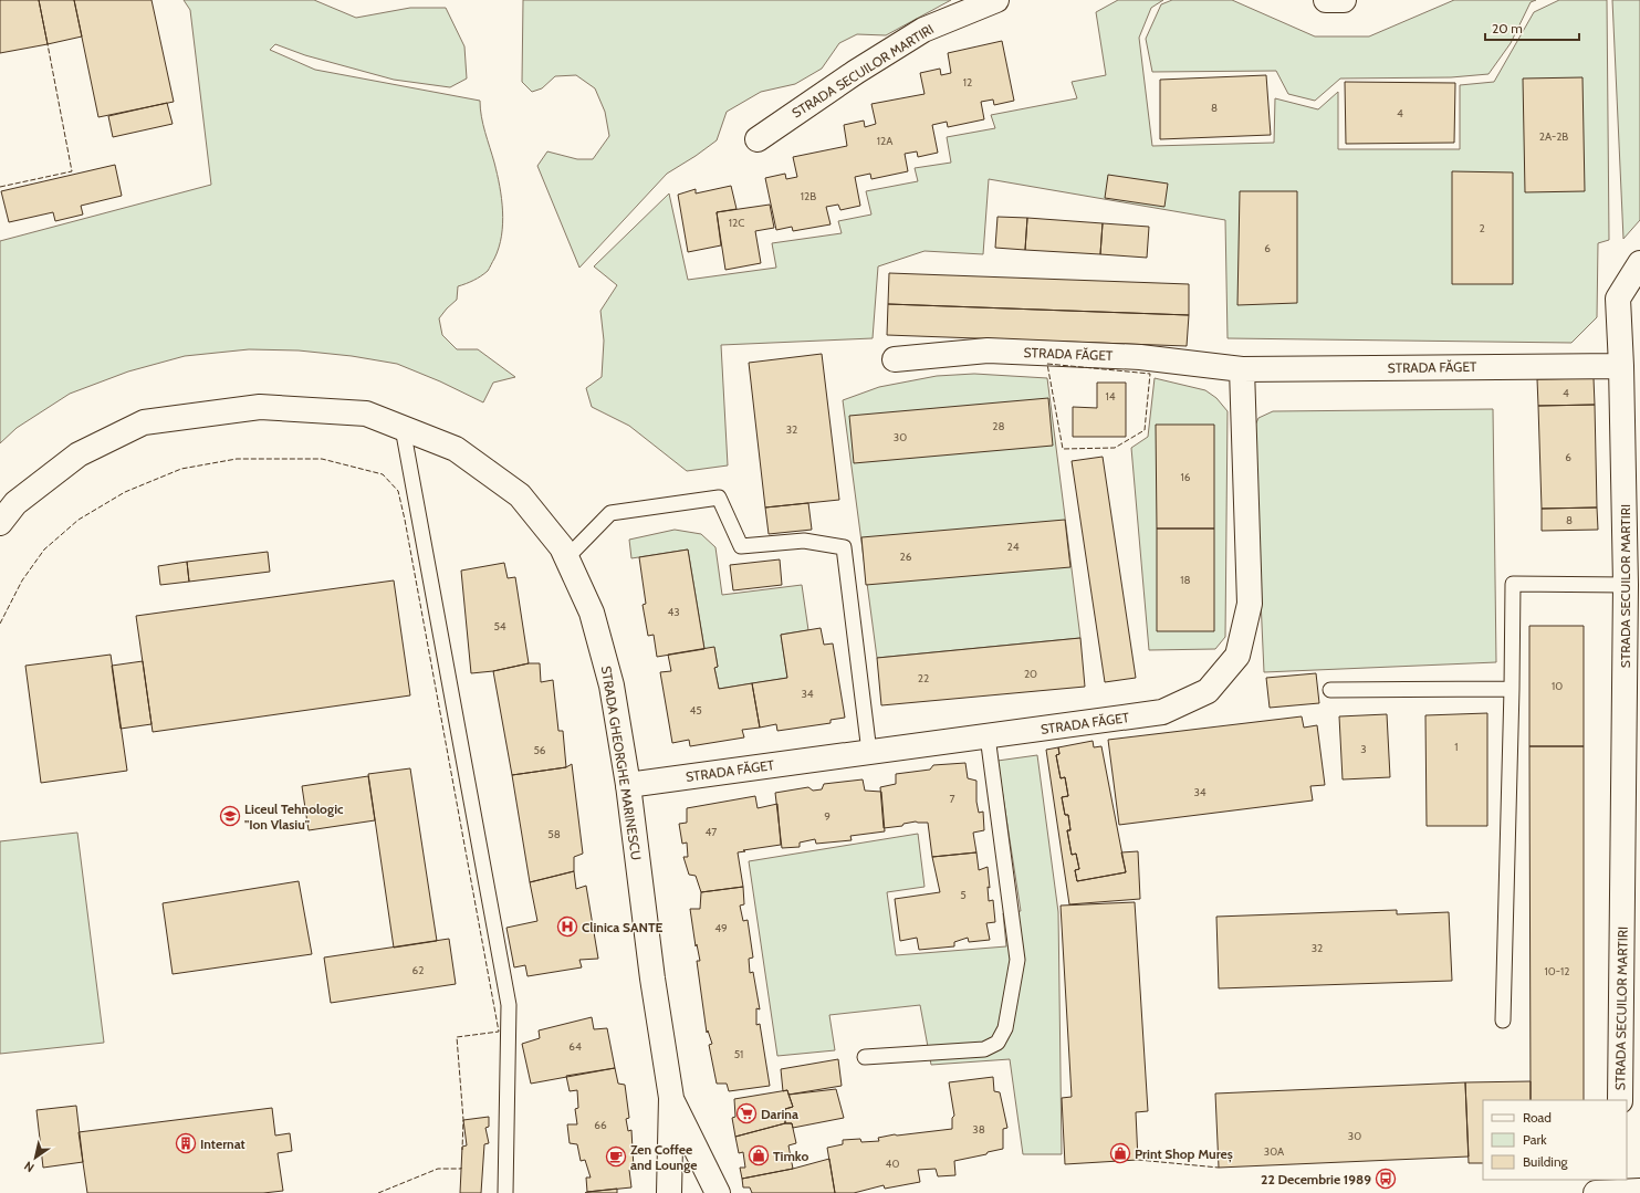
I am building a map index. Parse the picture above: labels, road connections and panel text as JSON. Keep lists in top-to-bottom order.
{
  "streets": {
    "street": ["STRADA SECUILOR MARTIRI", "STRADA FĂGET", "STRADA GHEORGHE MARINESCU"]
  },
  "crossings": [
    ["STRADA SECUILOR MARTIRI", "STRADA FĂGET"],
    ["STRADA FĂGET", "STRADA GHEORGHE MARINESCU"]
  ],
  "places": {
    "school or university": ["Liceul Tehnologic \"Ion Vlasiu\""],
    "hospital": ["Clinica SANTE"],
    "supermarket": ["Darina"],
    "building": ["Internat"],
    "shop": ["Print Shop Mureș", "Timko"],
    "cafe": ["Zen Coffee and Lounge"],
    "bus stop": ["22 Decembrie 1989"]
  },
  "house_numbers": [
    "12",
    "8",
    "4",
    "2A-2B",
    "12A",
    "12B",
    "12C",
    "2",
    "6",
    "4",
    "14",
    "28",
    "32",
    "30",
    "6",
    "16",
    "8",
    "24",
    "26",
    "18",
    "43",
    "54",
    "20",
    "22",
    "10",
    "34",
    "45",
    "1",
    "3",
    "56",
    "34",
    "7",
    "9",
    "47",
    "58",
    "5",
    "49",
    "32",
    "62",
    "10-12",
    "64",
    "51",
    "66",
    "38",
    "30",
    "30A",
    "40"
  ],
  "legend": ["Road", "Park", "Building"],
  "scale_bar": "20 m",
  "north": "bottom left"
}
